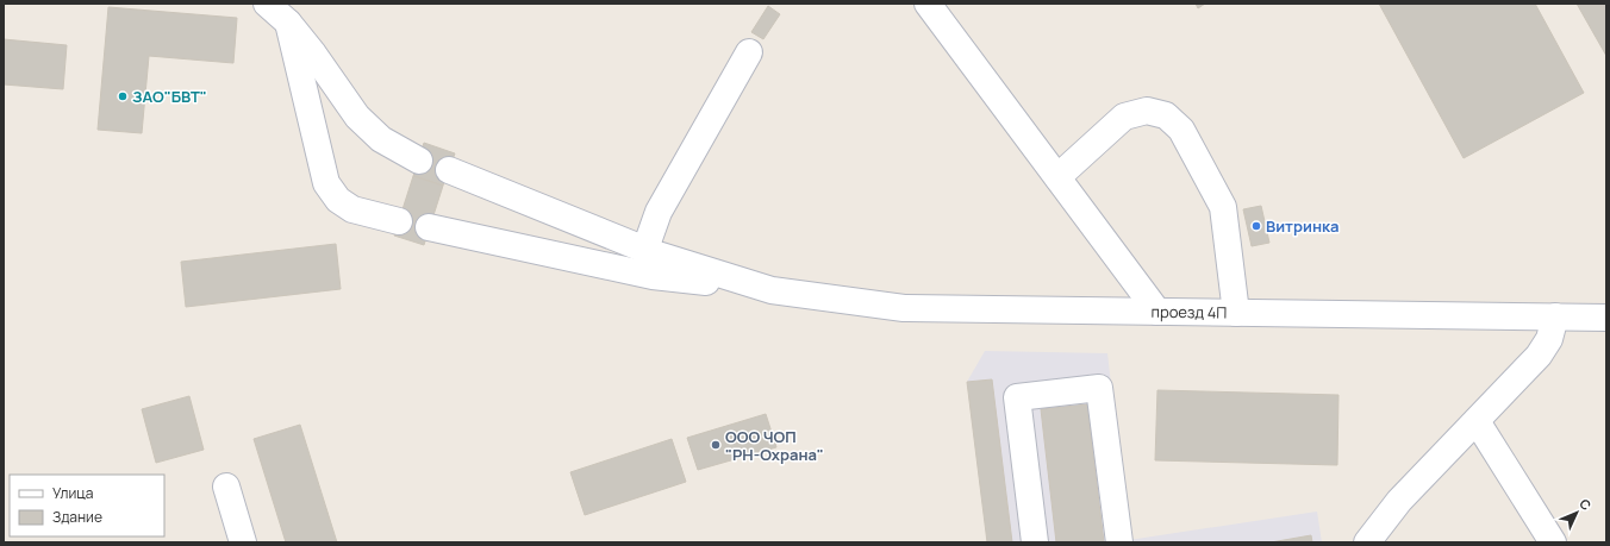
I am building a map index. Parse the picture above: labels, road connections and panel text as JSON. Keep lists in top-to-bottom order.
{
  "streets": {
    "street": ["проезд 4П"]
  },
  "places": ["ЗАО\"БВТ\"", "Витринка", "ООО ЧОП \"РН-Охрана\""],
  "legend": ["Улица", "Здание"],
  "north": "top right"
}
